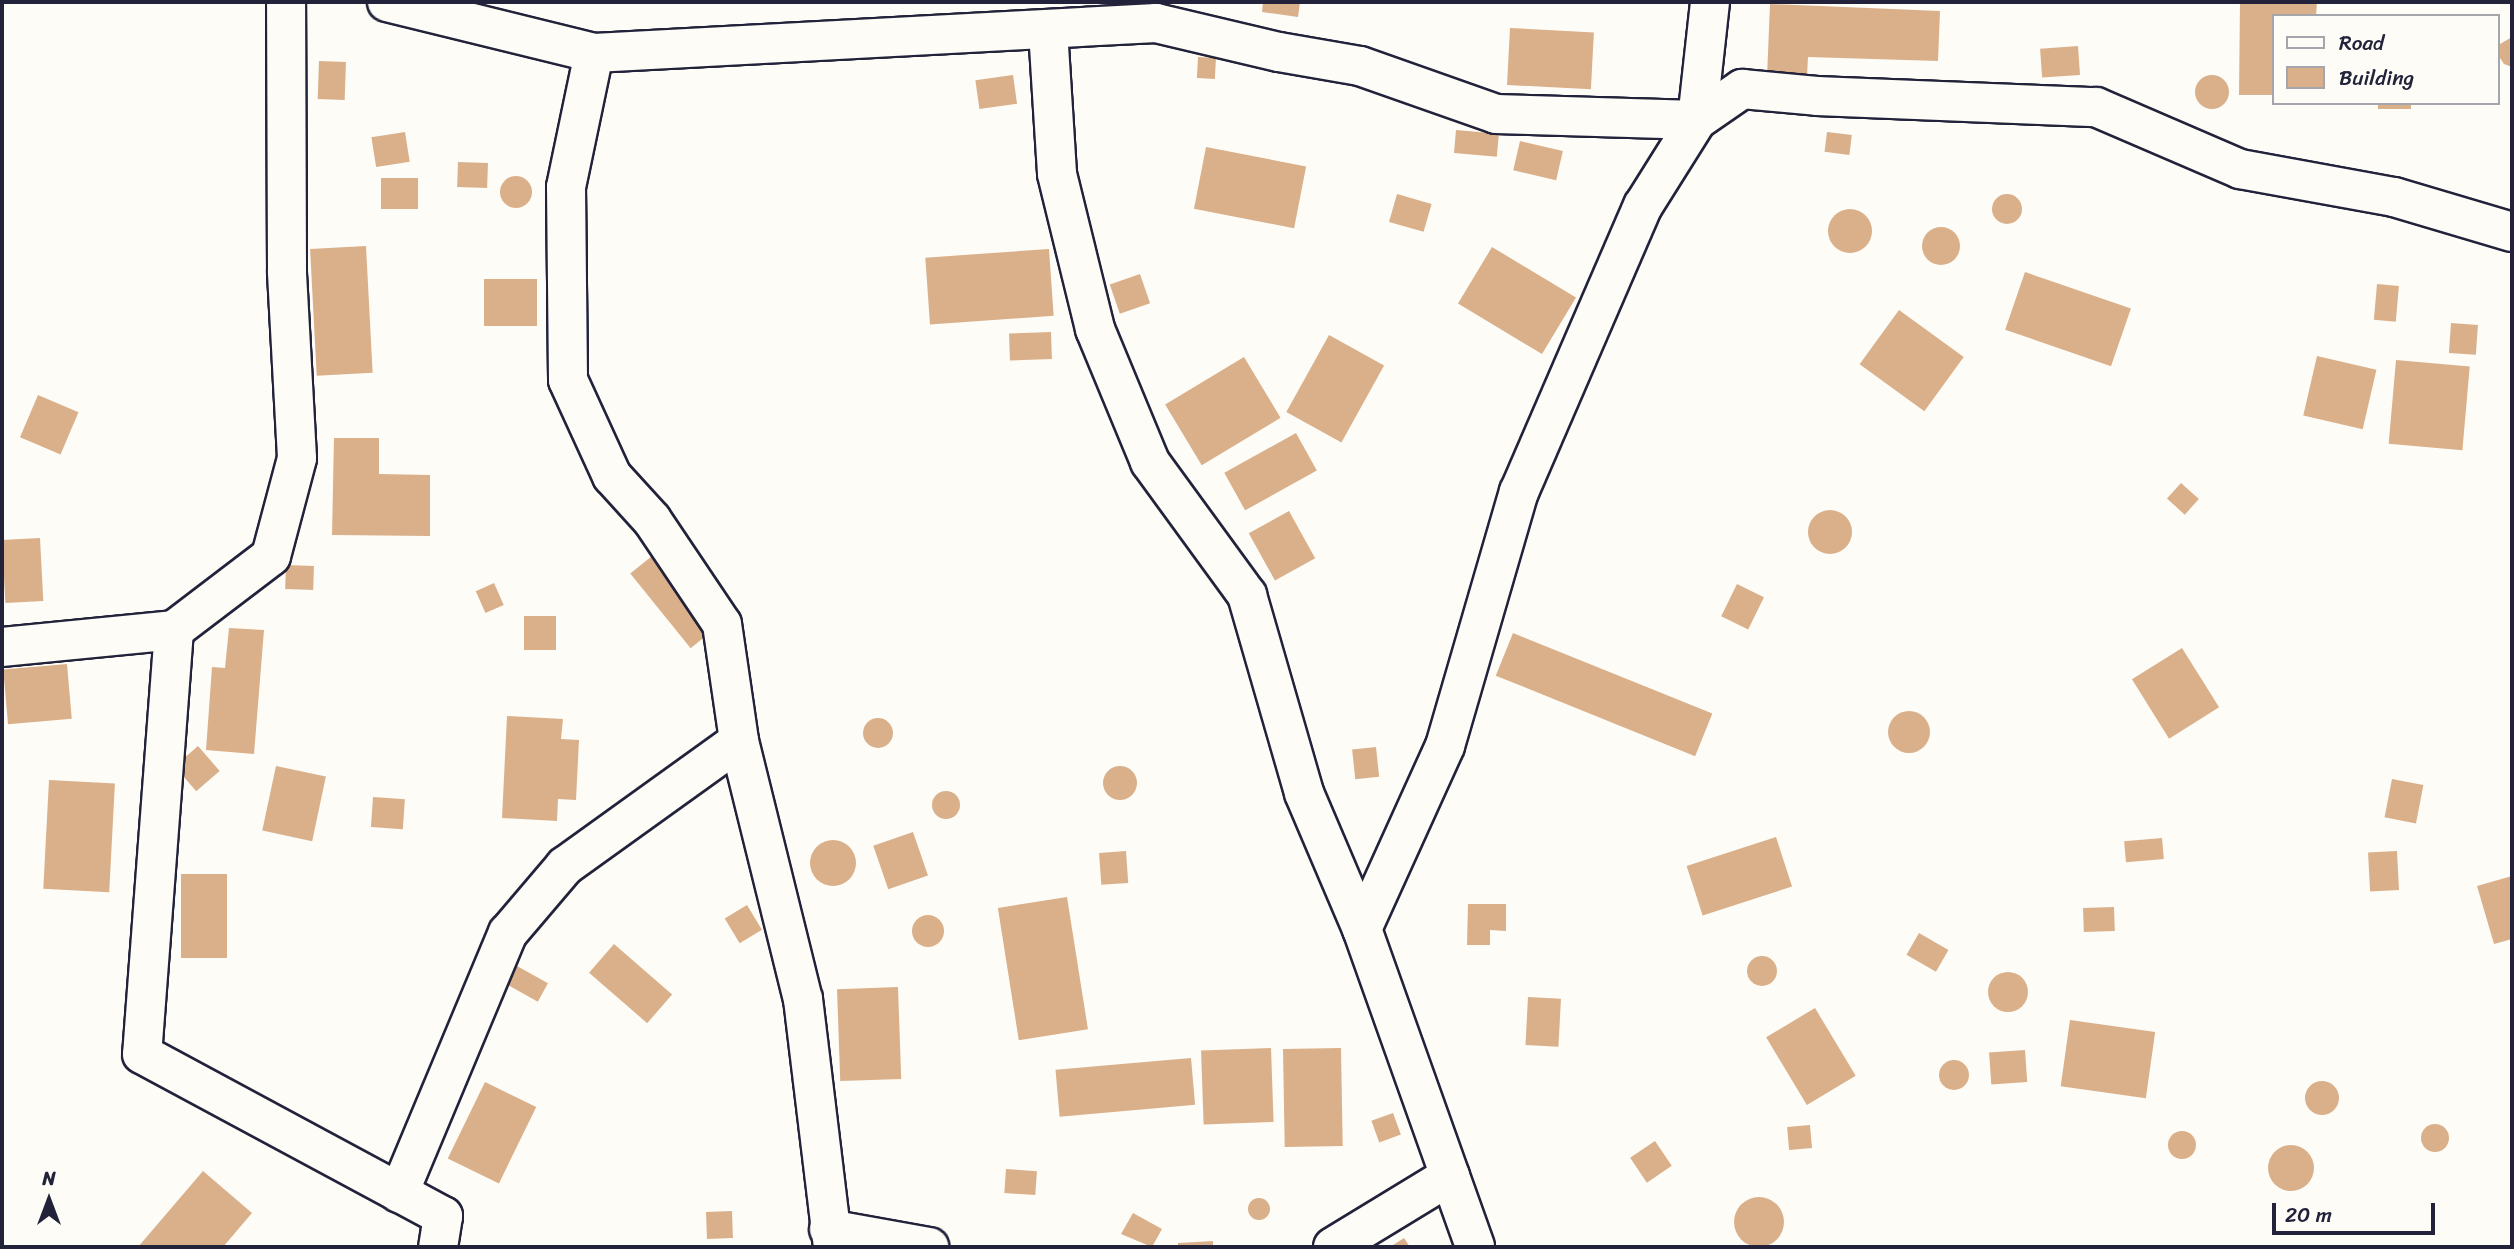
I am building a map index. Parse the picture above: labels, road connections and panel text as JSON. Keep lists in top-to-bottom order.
{
  "legend": ["Road", "Building"],
  "scale_bar": "20 m",
  "north": "top"
}
